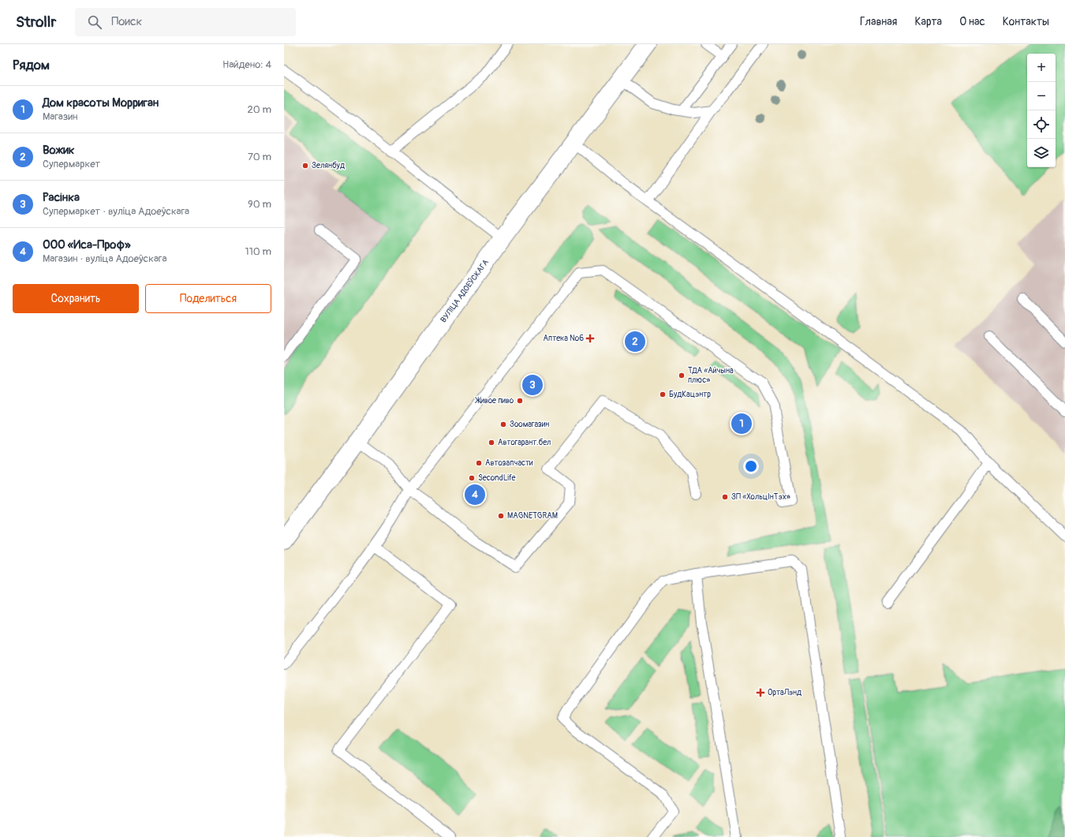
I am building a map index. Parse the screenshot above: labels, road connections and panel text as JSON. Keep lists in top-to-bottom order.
{
  "streets": {
    "main road": ["ВУЛІЦА АДОЕЎСКАГА"]
  },
  "places": {
    "other": [
      "Зелянбуд",
      "ТДА «Айчына плюс»",
      "БудКацэнтр",
      "Живое пиво",
      "Зоомагазин",
      "Автогарант.бел",
      "Автозапчасти",
      "SecondLife",
      "ЗП «ХольцIнТэх»",
      "MAGNETGRAM"
    ],
    "health": ["Аптека №6", "ОртаЛэнд"]
  },
  "page": {
    "header": "Strollr",
    "search": "Поиск",
    "nav": [
      "Главная",
      "Карта",
      "О нас",
      "Контакты"
    ],
    "heading": ["Рядом", "Найдено: 4"],
    "map_buttons": ["+", "−"],
    "list": [
      {
        "mark": "1",
        "name": "Дом красоты Морриган",
        "note": "Магазин",
        "value": "20 m"
      },
      {
        "mark": "2",
        "name": "Вожик",
        "note": "Супермаркет",
        "value": "70 m"
      },
      {
        "mark": "3",
        "name": "Расінка",
        "note": "Супермаркет · вуліца Адоеўскага",
        "value": "90 m"
      },
      {
        "mark": "4",
        "name": "ООО «Иса-Проф»",
        "note": "Магазин · вуліца Адоеўскага",
        "value": "110 m"
      }
    ],
    "buttons": ["Сохранить", "Поделиться"],
    "pins": [
      "2",
      "3",
      "1",
      "4"
    ]
  }
}
